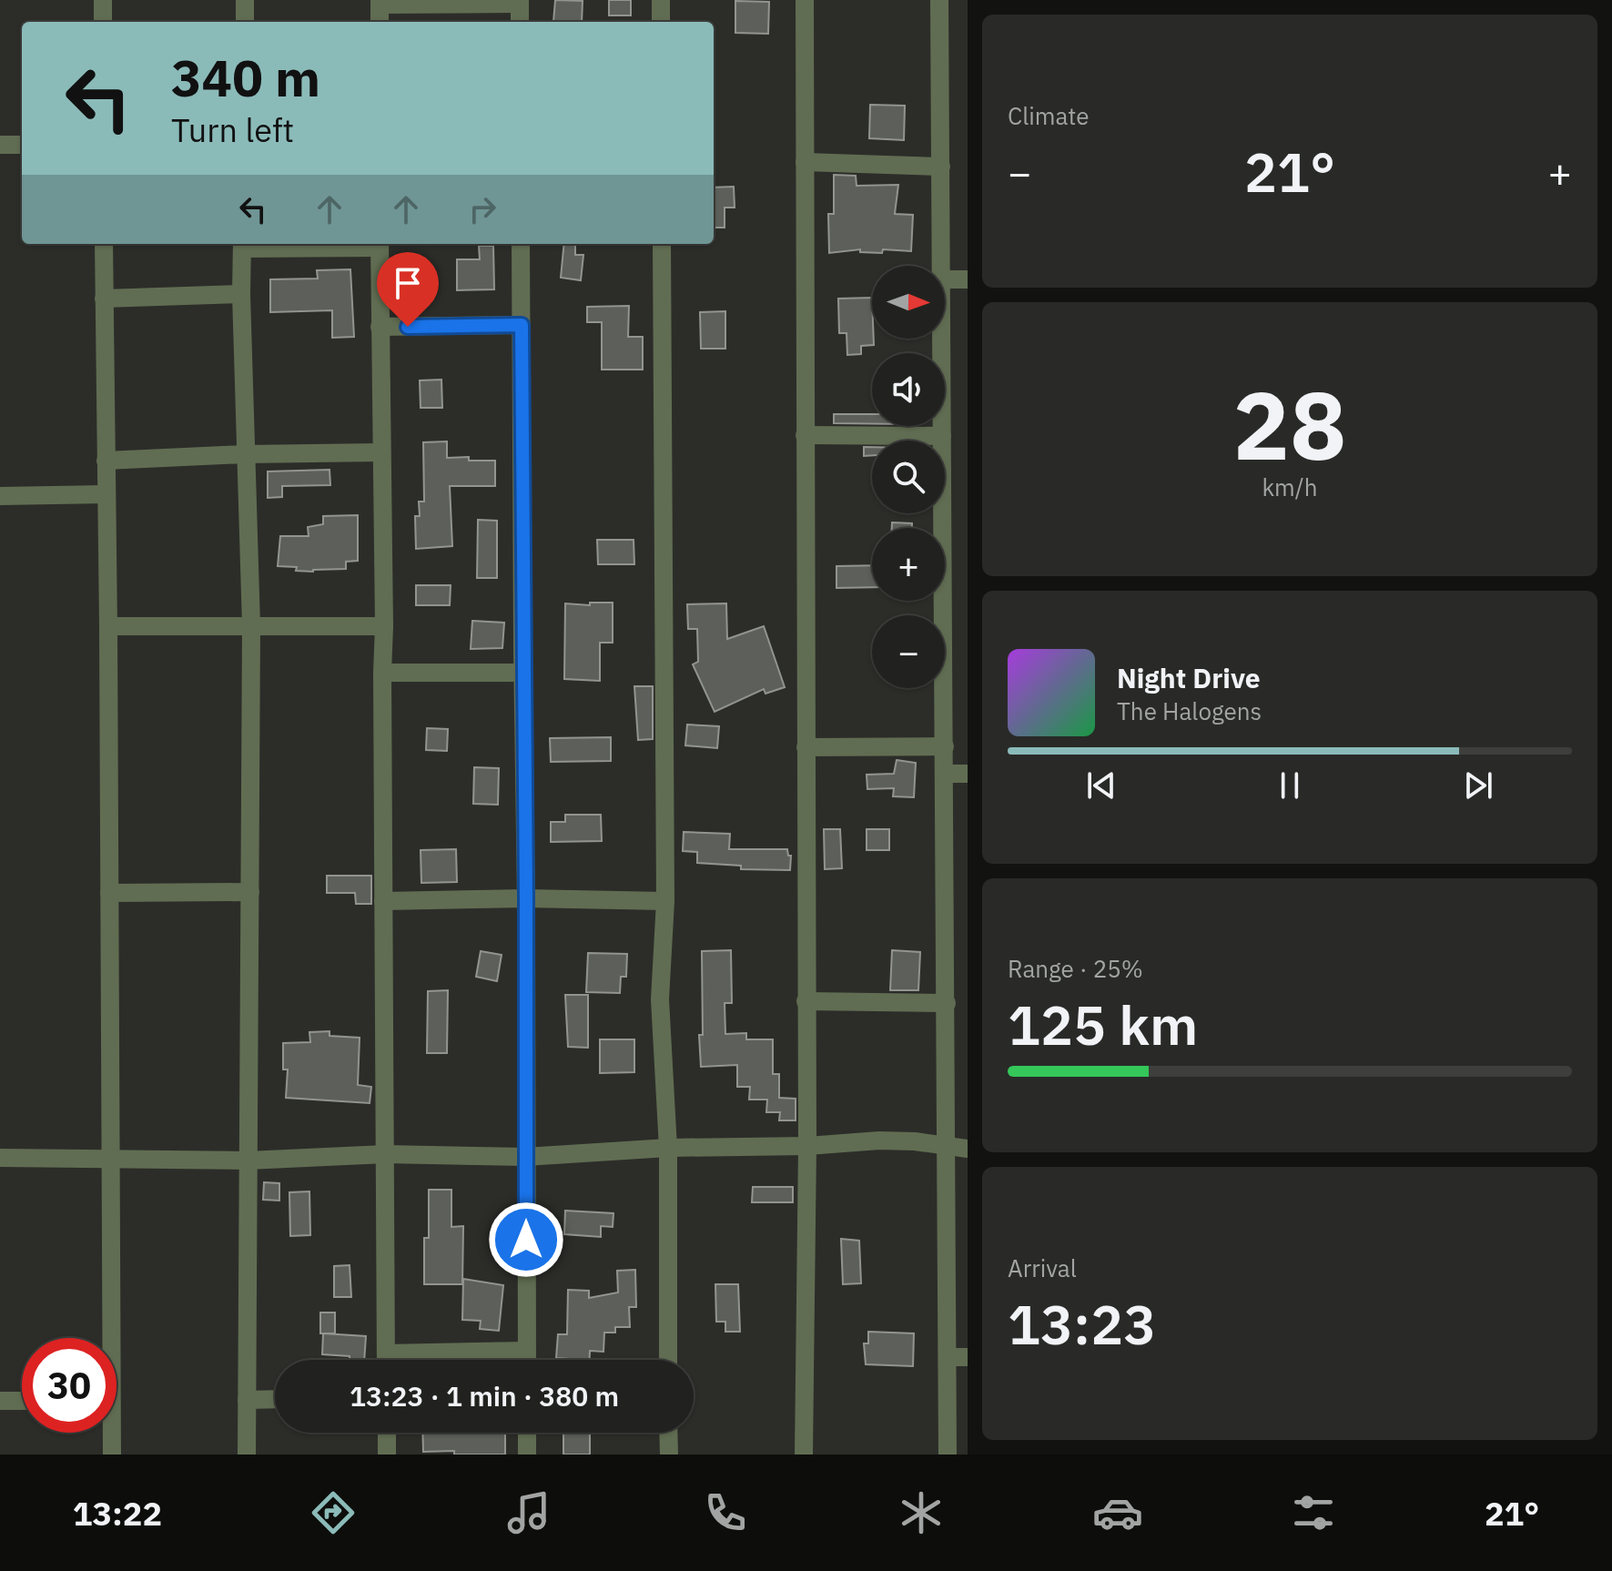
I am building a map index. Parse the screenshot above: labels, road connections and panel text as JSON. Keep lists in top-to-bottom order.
{
  "north": "right",
  "page": {
    "tile": [
      "Climate",
      ["28", "km/h"],
      ["Range · 25%", "125 km"],
      ["Arrival", "13:23"]
    ],
    "turn": ["340 m", "Turn left"],
    "heat": ["−", "21°", "+"],
    "map_buttons": ["+", "−"],
    "song": ["Night Drive", "The Halogens"],
    "limit": "30",
    "trip": "13:23 · 1 min · 380 m",
    "tabs": ["13:22", "21°"]
  }
}
